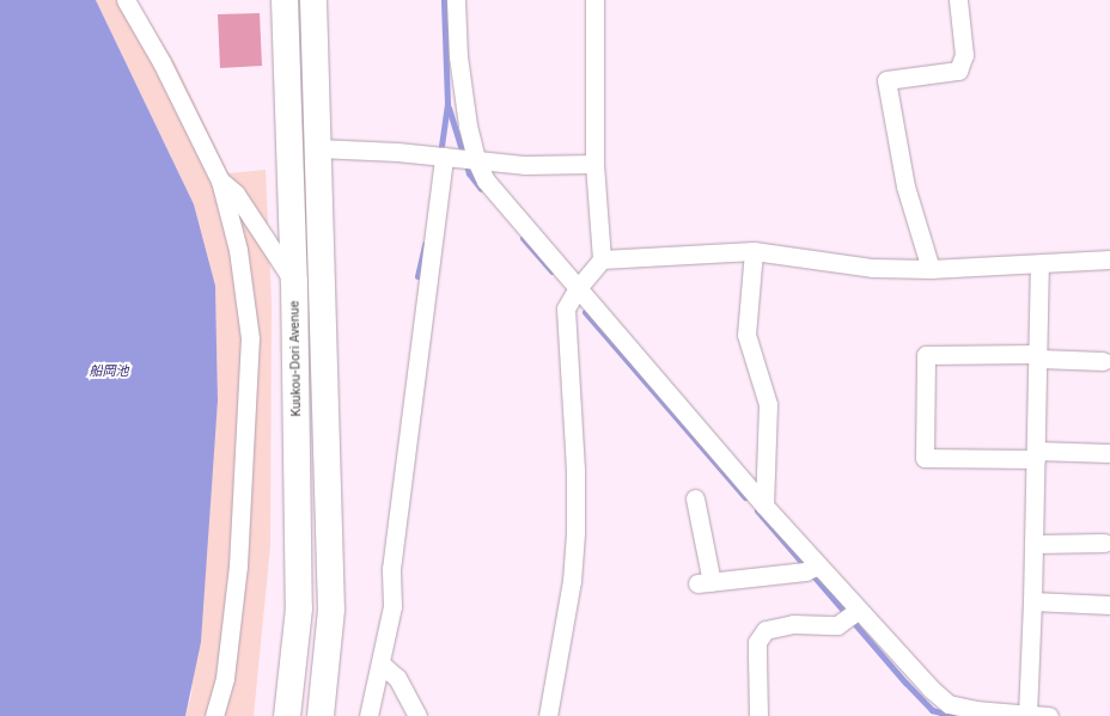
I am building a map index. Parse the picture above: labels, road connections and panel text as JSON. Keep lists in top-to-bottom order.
{
  "streets": {
    "highway": ["Kuukou-Dori Avenue"]
  },
  "water": ["船岡池"]
}
